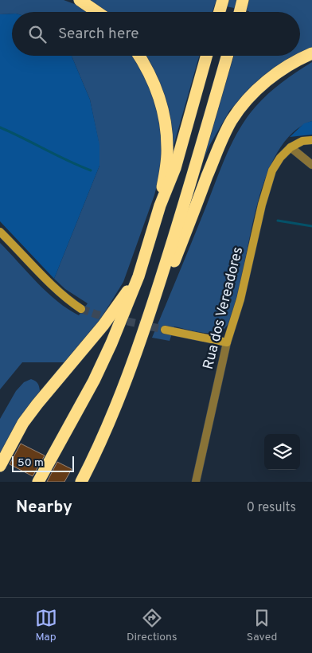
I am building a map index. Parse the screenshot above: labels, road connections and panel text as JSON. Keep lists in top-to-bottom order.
{
  "streets": {
    "street": ["Rua dos Vereadores"]
  },
  "scale_bar": "50 m",
  "page": {
    "search": "Search here",
    "scale": "50 m",
    "heading": ["Nearby", "0 results"],
    "nav": ["Map", "Directions", "Saved"]
  }
}
